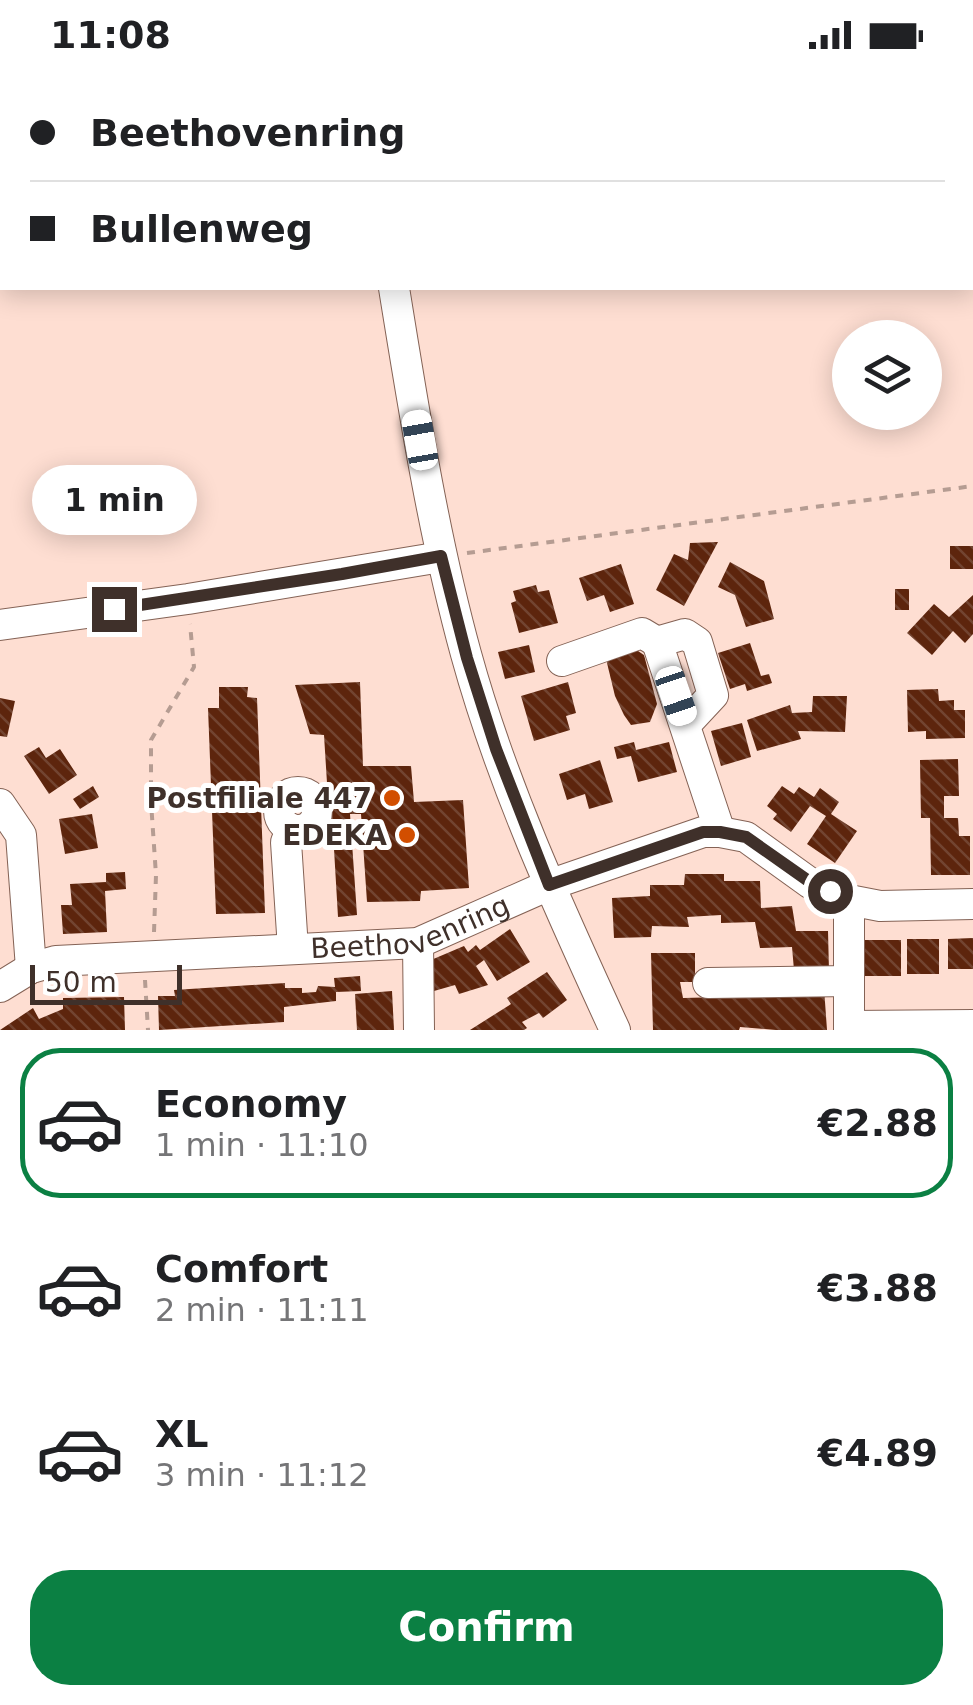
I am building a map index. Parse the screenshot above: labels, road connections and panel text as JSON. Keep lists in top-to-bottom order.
{
  "streets": {
    "street": ["Beethovenring"]
  },
  "places": ["Postfiliale 447", "EDEKA"],
  "scale_bar": "50 m",
  "page": {
    "status": "11:08",
    "banner": ["Beethovenring", "Bullenweg"],
    "bubble": "1 min",
    "scale": "50 m",
    "list": [
      {
        "name": "Economy",
        "note": "1 min · 11:10",
        "value": "€2.88"
      },
      {
        "name": "Comfort",
        "note": "2 min · 11:11",
        "value": "€3.88"
      },
      {
        "name": "XL",
        "note": "3 min · 11:12",
        "value": "€4.89"
      }
    ],
    "buttons": "Confirm"
  }
}
